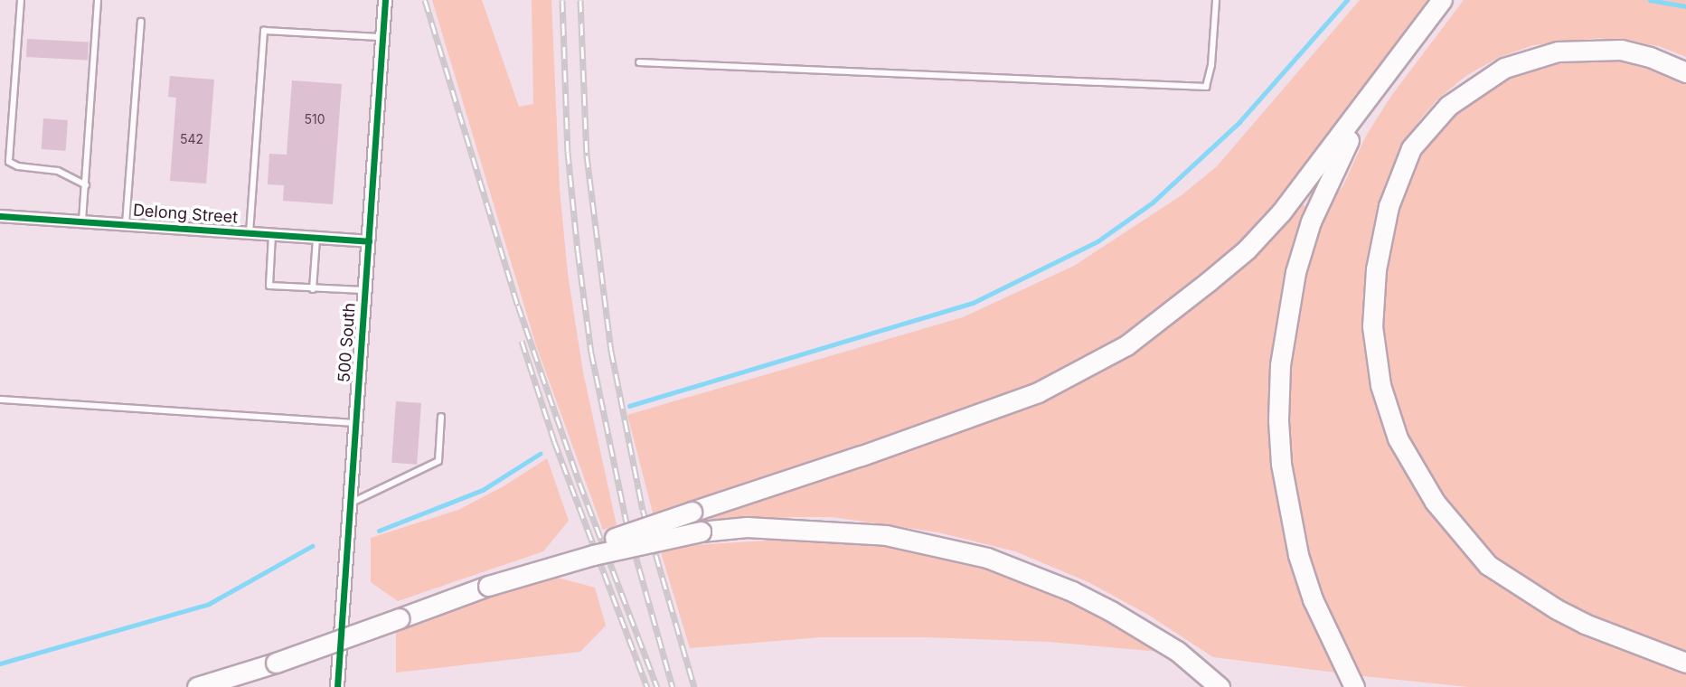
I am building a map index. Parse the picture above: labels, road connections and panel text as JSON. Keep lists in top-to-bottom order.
{
  "streets": {
    "street": ["Delong Street", "500 South"]
  },
  "crossings": [
    ["Delong Street", "500 South"]
  ],
  "house_numbers": ["510", "542"]
}
